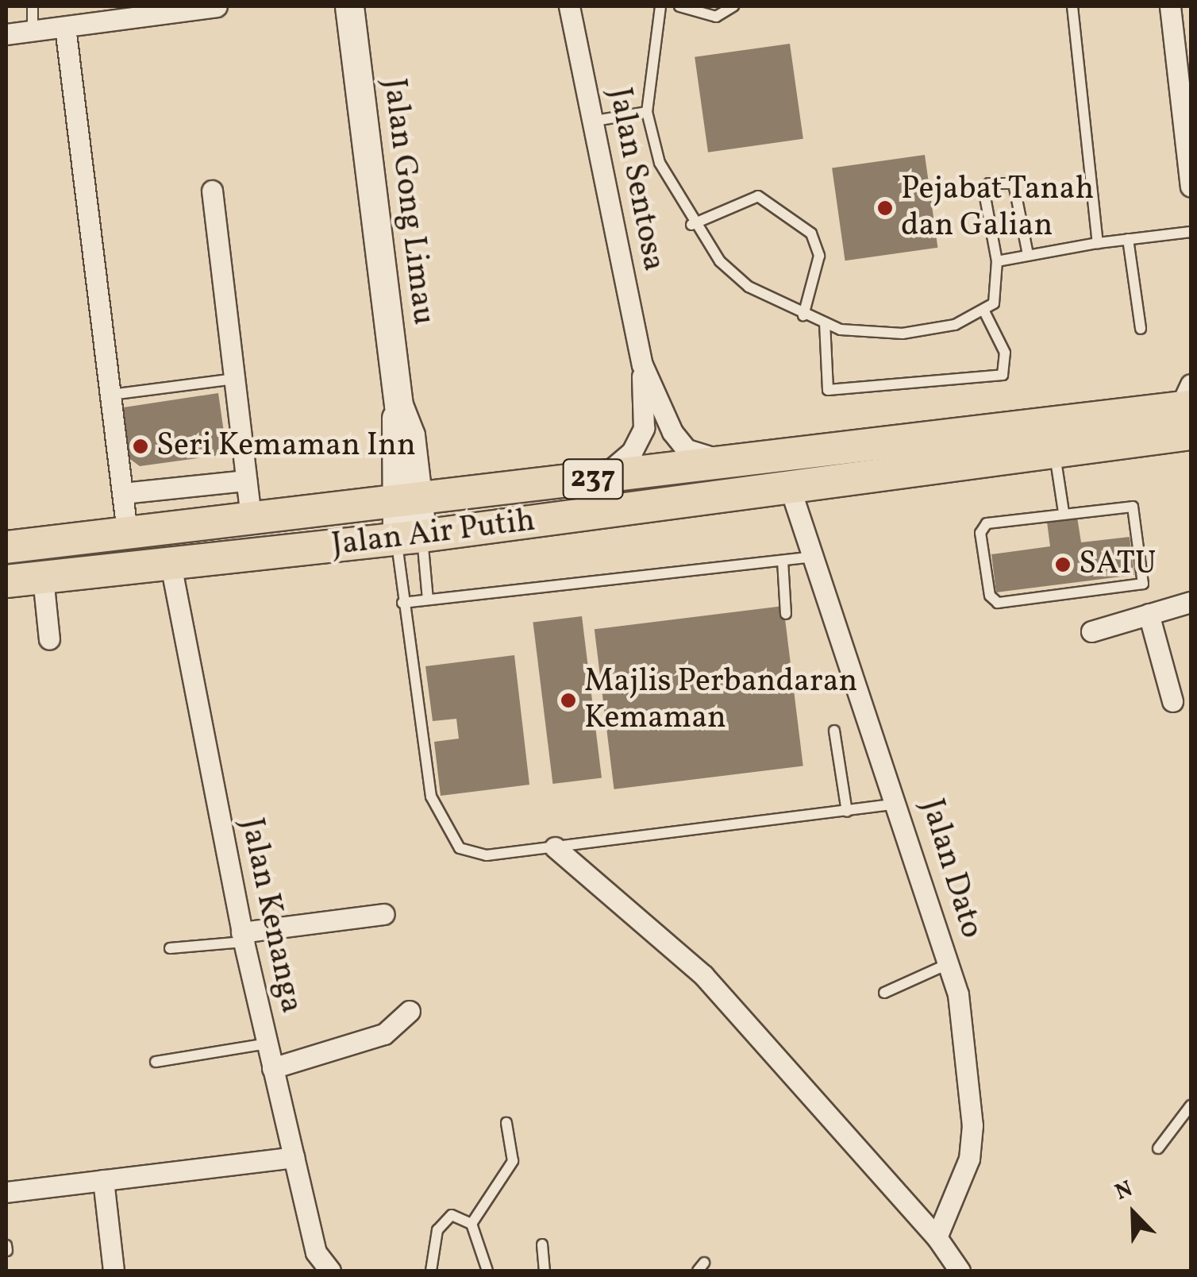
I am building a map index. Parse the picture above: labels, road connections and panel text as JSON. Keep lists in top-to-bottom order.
{
  "streets": {
    "main road": ["237", "Jalan Air Putih"],
    "street": [
      "Jalan Sentosa",
      "Jalan Gong Limau",
      "Jalan Dato",
      "Jalan Kenanga"
    ]
  },
  "crossings": [
    ["Jalan Gong Limau", "Jalan Air Putih"],
    ["Jalan Air Putih", "Jalan Dato"],
    ["Jalan Air Putih", "Jalan Kenanga"]
  ],
  "places": [
    "Pejabat Tanah dan Galian",
    "Seri Kemaman Inn",
    "SATU",
    "Majlis Perbandaran Kemaman"
  ],
  "north": "top left"
}
